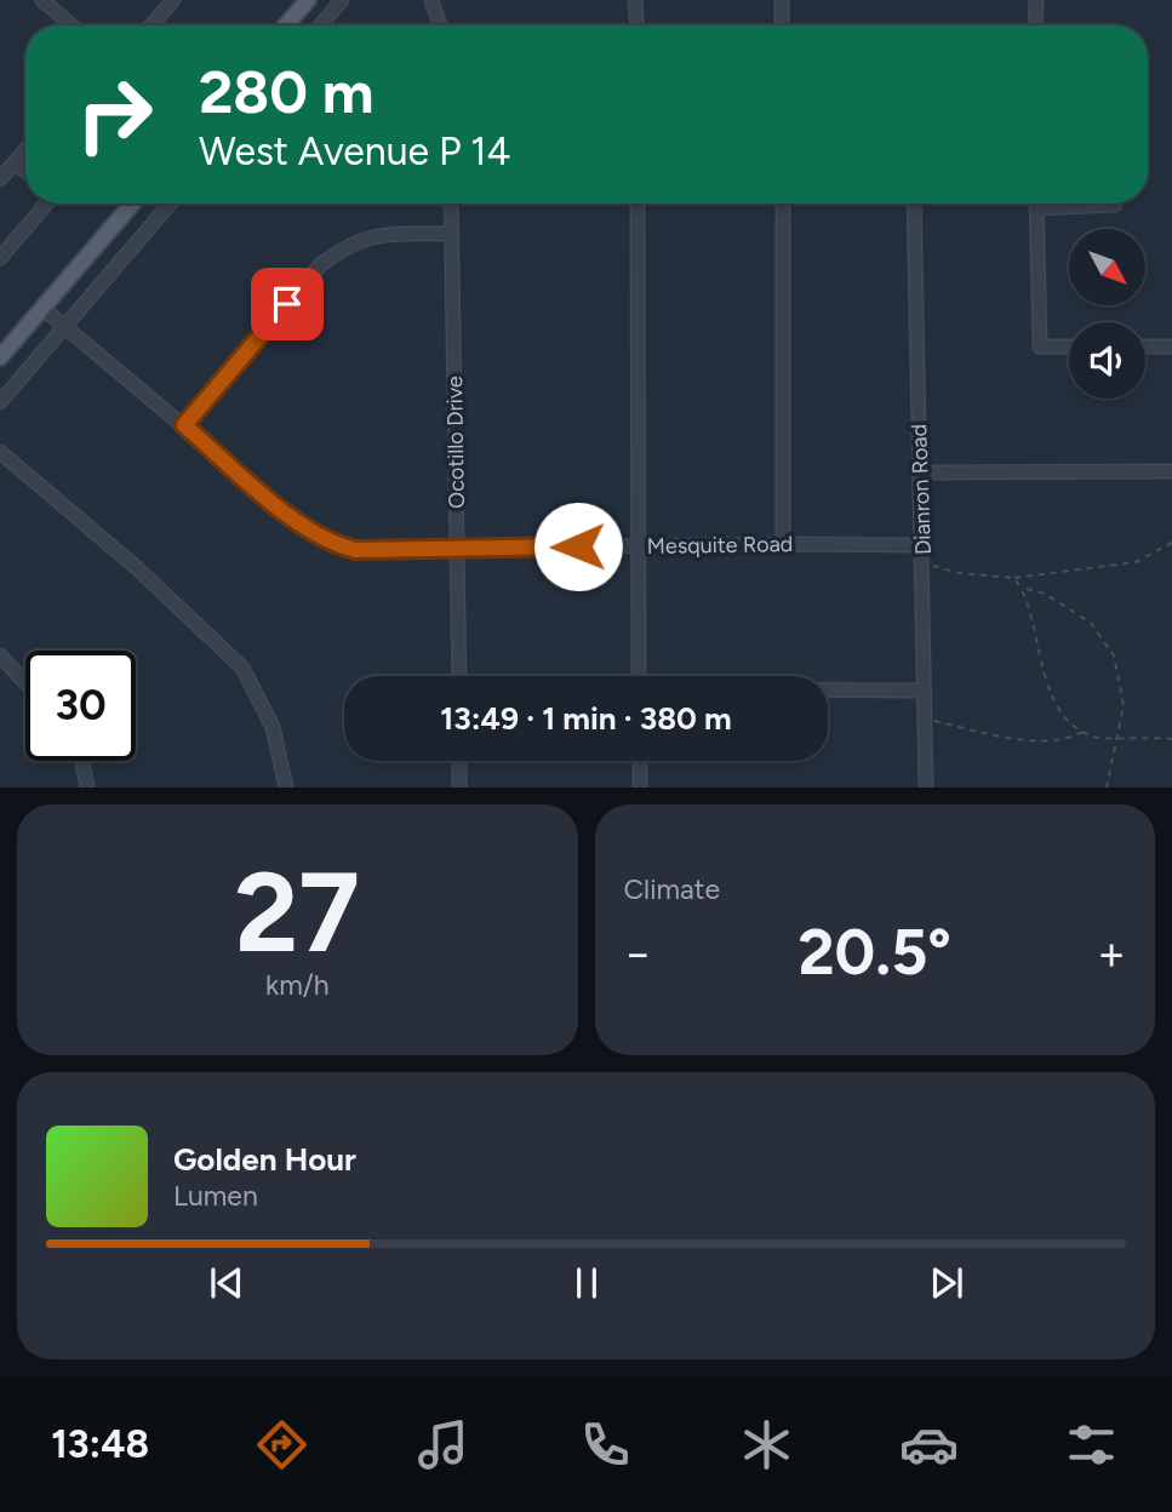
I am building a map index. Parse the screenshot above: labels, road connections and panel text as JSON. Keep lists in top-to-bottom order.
{
  "streets": {
    "street": ["Ocotillo Drive", "Dianron Road", "Mesquite Road"]
  },
  "crossings": [
    ["Ocotillo Drive", "Mesquite Road"],
    ["Dianron Road", "Mesquite Road"]
  ],
  "north": "bottom right",
  "page": {
    "turn": ["280 m", "West Avenue P 14"],
    "limit": "30",
    "trip": "13:49 · 1 min · 380 m",
    "tile": [
      ["27", "km/h"],
      "Climate"
    ],
    "heat": ["−", "20.5°", "+"],
    "song": ["Golden Hour", "Lumen"],
    "tabs": "13:48"
  }
}
